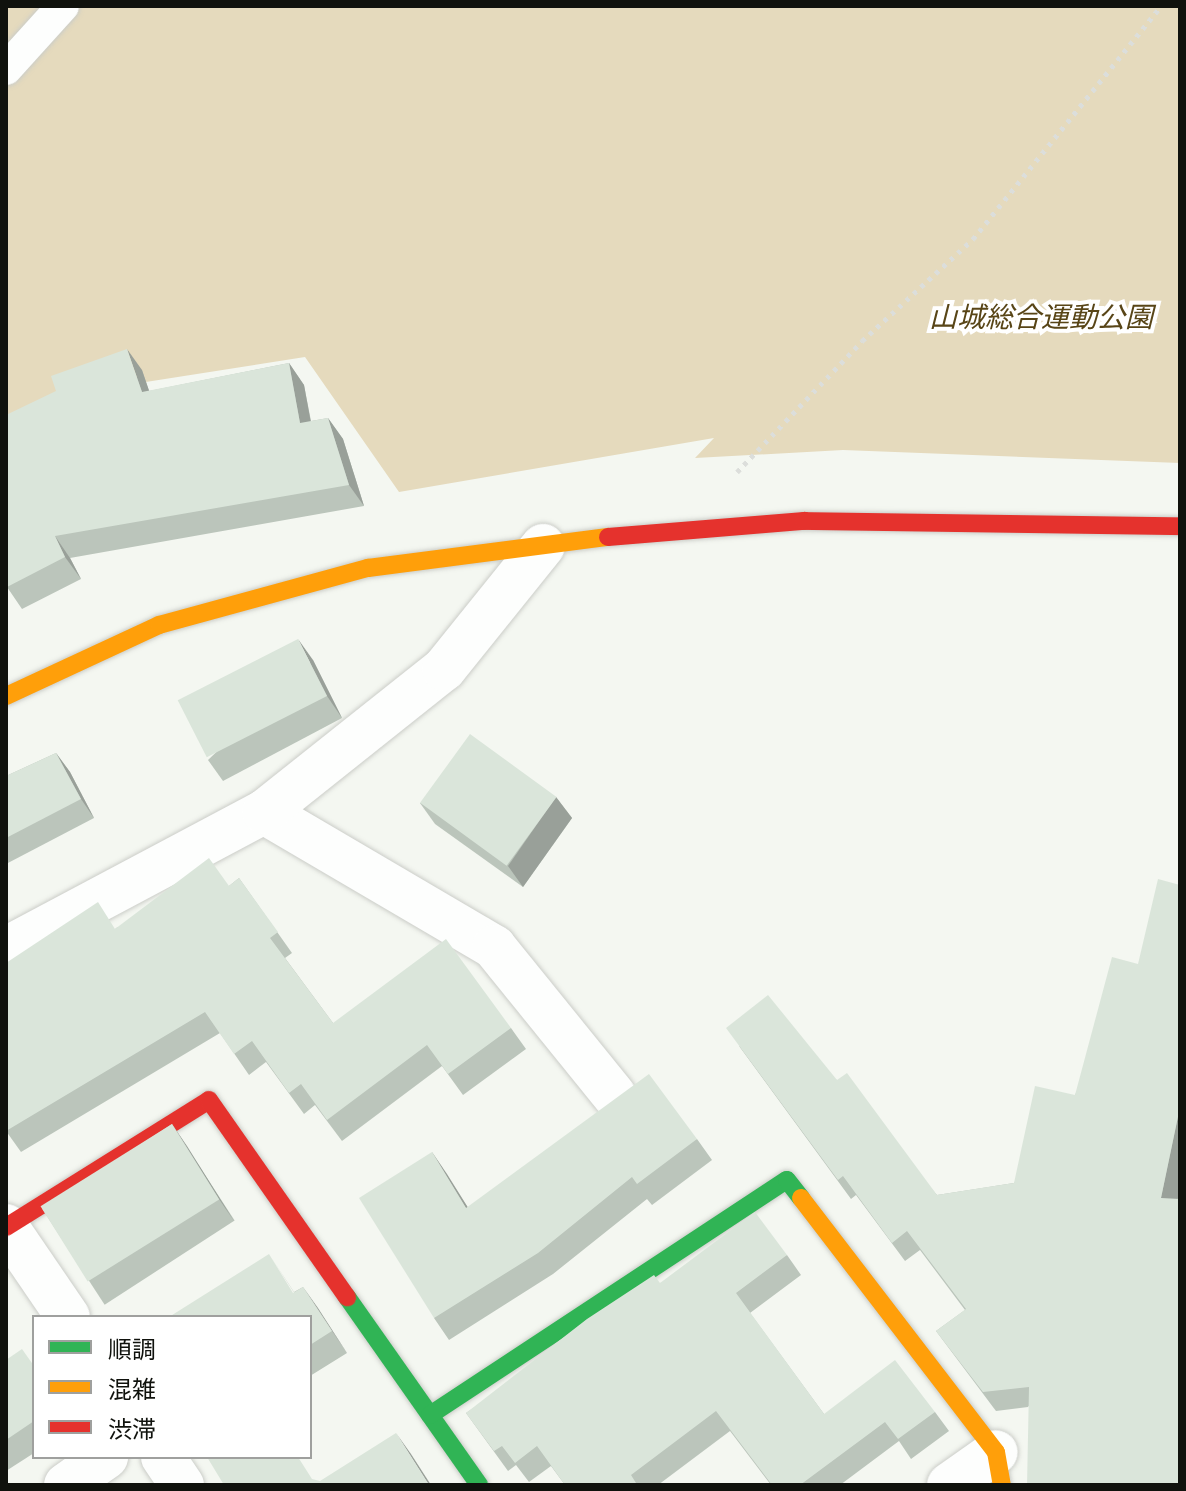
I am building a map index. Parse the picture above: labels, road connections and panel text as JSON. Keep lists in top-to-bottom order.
{
  "parks": ["山城総合運動公園"],
  "legend": ["順調", "混雑", "渋滞"]
}
